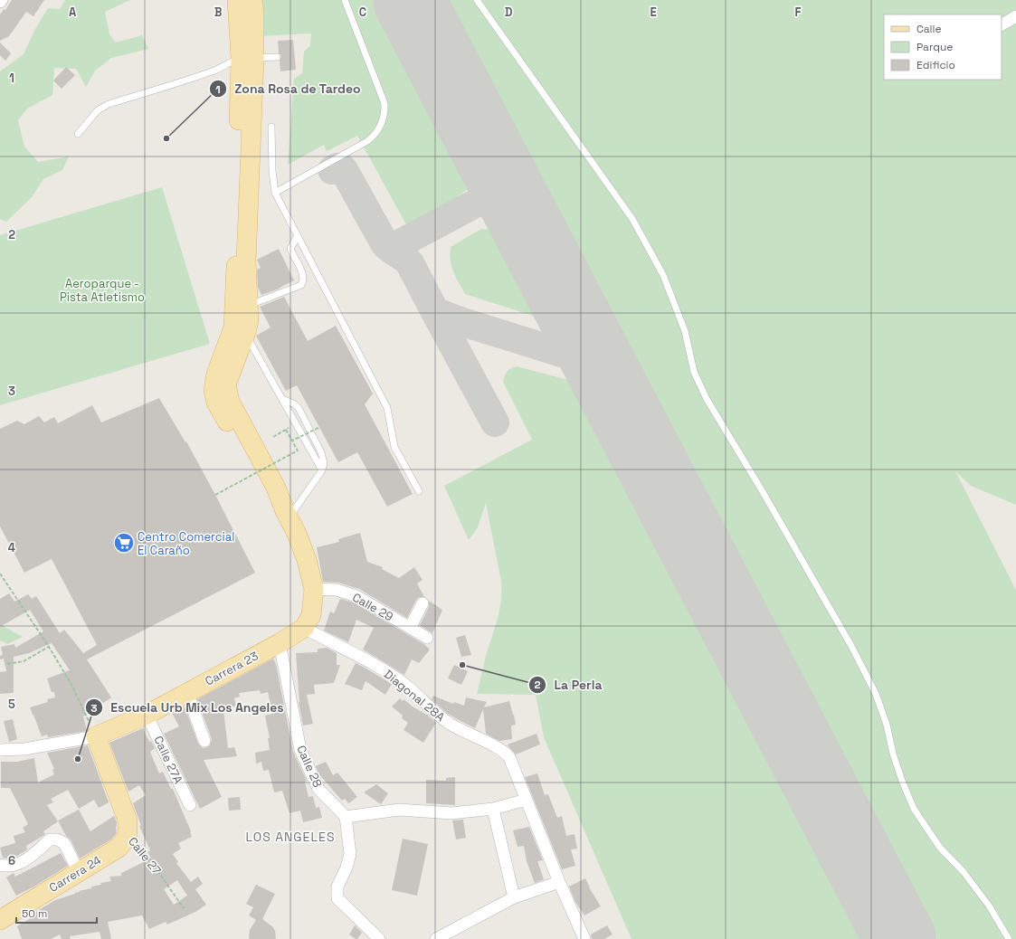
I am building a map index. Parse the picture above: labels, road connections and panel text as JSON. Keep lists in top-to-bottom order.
{
  "streets": {
    "main road": ["Carrera 23", "Calle 27", "Carrera 24"],
    "street": [
      "Calle 29",
      "Diagonal 28A",
      "Calle 27A",
      "Calle 28"
    ]
  },
  "crossings": [
    ["Carrera 23", "Diagonal 28A"],
    ["Carrera 23", "Calle 27A"],
    ["Carrera 23", "Calle 28"],
    ["Carrera 23", "Calle 27"],
    ["Calle 27", "Carrera 24"]
  ],
  "districts": ["LOS ANGELES"],
  "parks": ["Aeroparque - Pista Atletismo"],
  "places": {
    "other": ["Zona Rosa de Tardeo", "La Perla", "Escuela Urb Mix Los Angeles"],
    "supermarket": ["Centro Comercial El Caraño"]
  },
  "legend": ["Calle", "Parque", "Edificio"],
  "scale_bar": "50 m",
  "grid": {
    "columns": [
      "A",
      "B",
      "C",
      "D",
      "E",
      "F"
    ],
    "rows": [
      "1",
      "2",
      "3",
      "4",
      "5",
      "6"
    ]
  }
}
